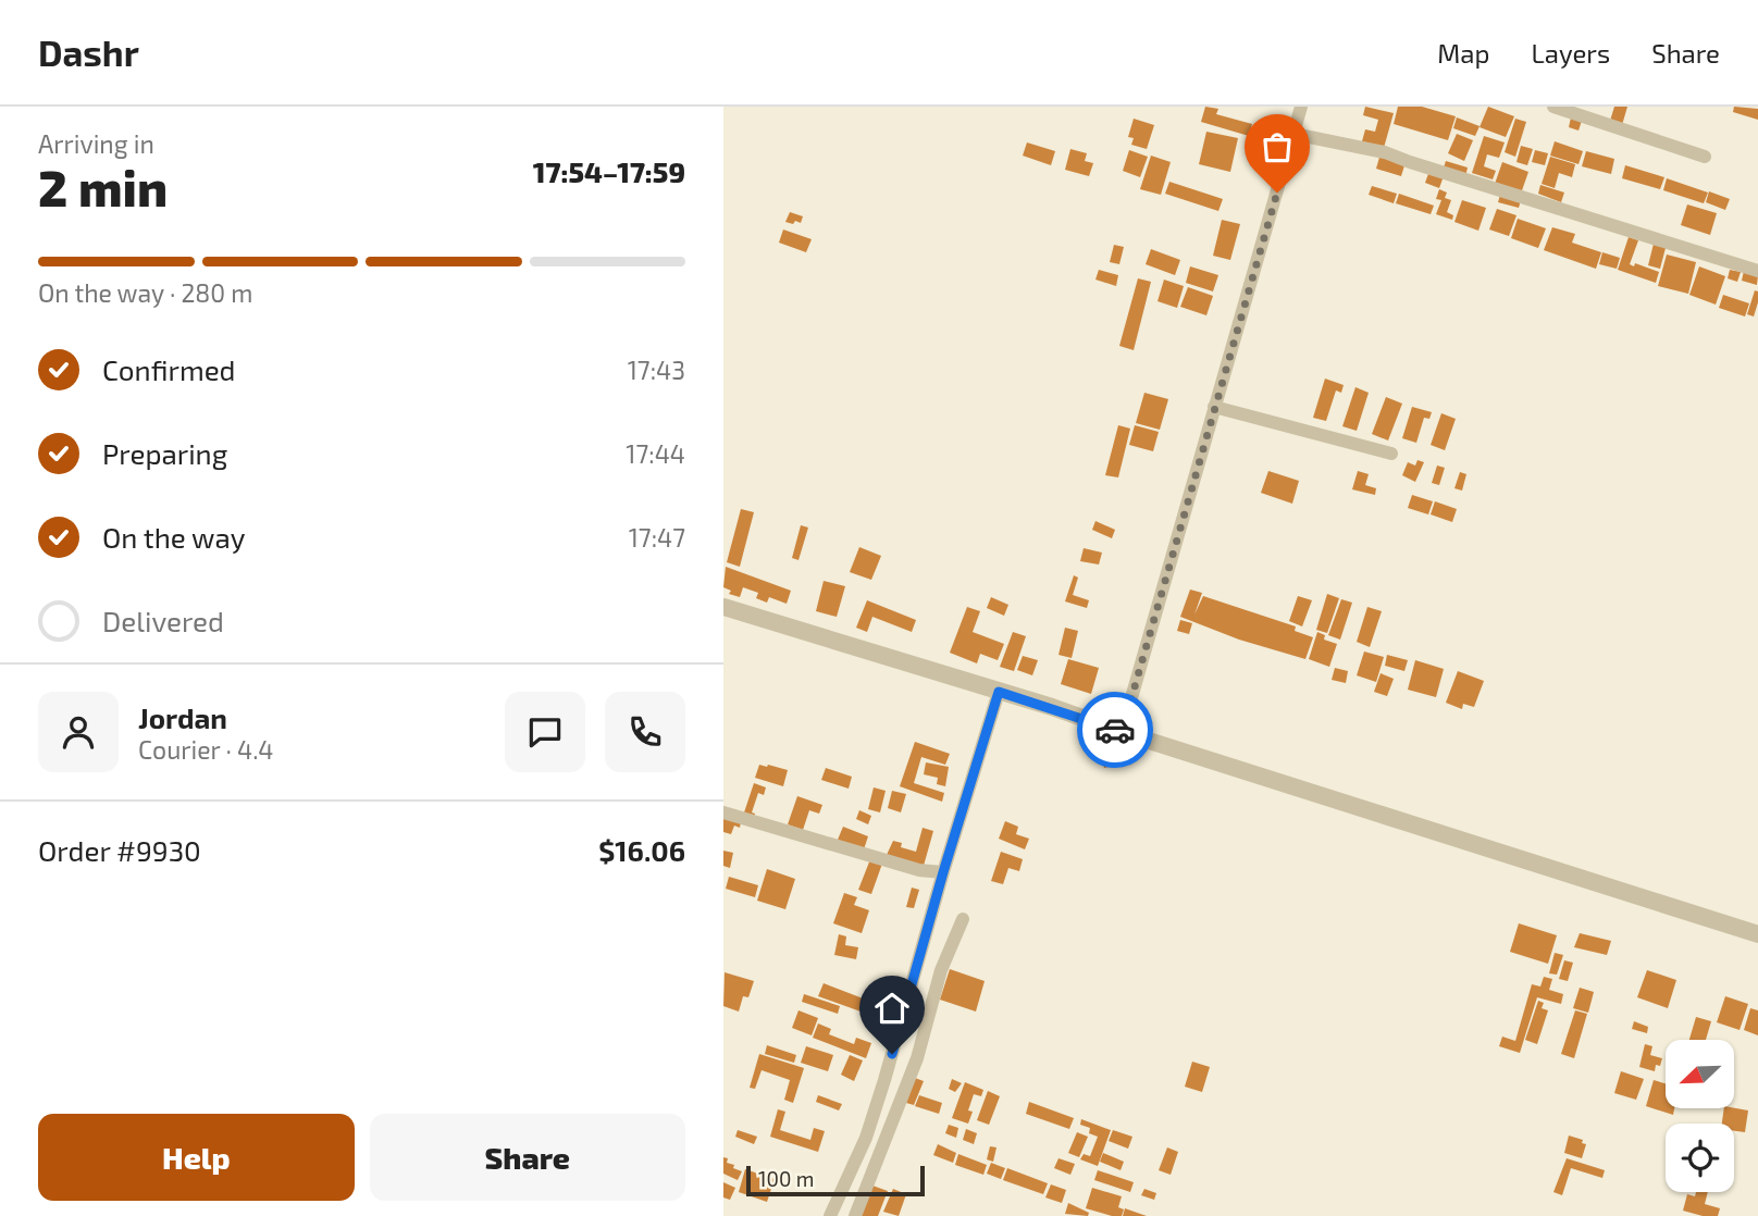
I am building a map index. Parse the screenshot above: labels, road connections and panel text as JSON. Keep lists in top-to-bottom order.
{
  "scale_bar": "100 m",
  "north": "bottom left",
  "page": {
    "header": "Dashr",
    "nav": ["Map", "Layers", "Share"],
    "heading": ["2 min", "Arriving in", "17:54–17:59"],
    "panel": [
      "Jordan",
      "Courier · 4.4",
      "Order #9930",
      "$16.06"
    ],
    "bar": "On the way · 280 m",
    "list": [
      ["Confirmed", "17:43"],
      ["Preparing", "17:44"],
      ["On the way", "17:47"],
      "Delivered"
    ],
    "buttons": ["Help", "Share"],
    "scale": "100 m"
  }
}
